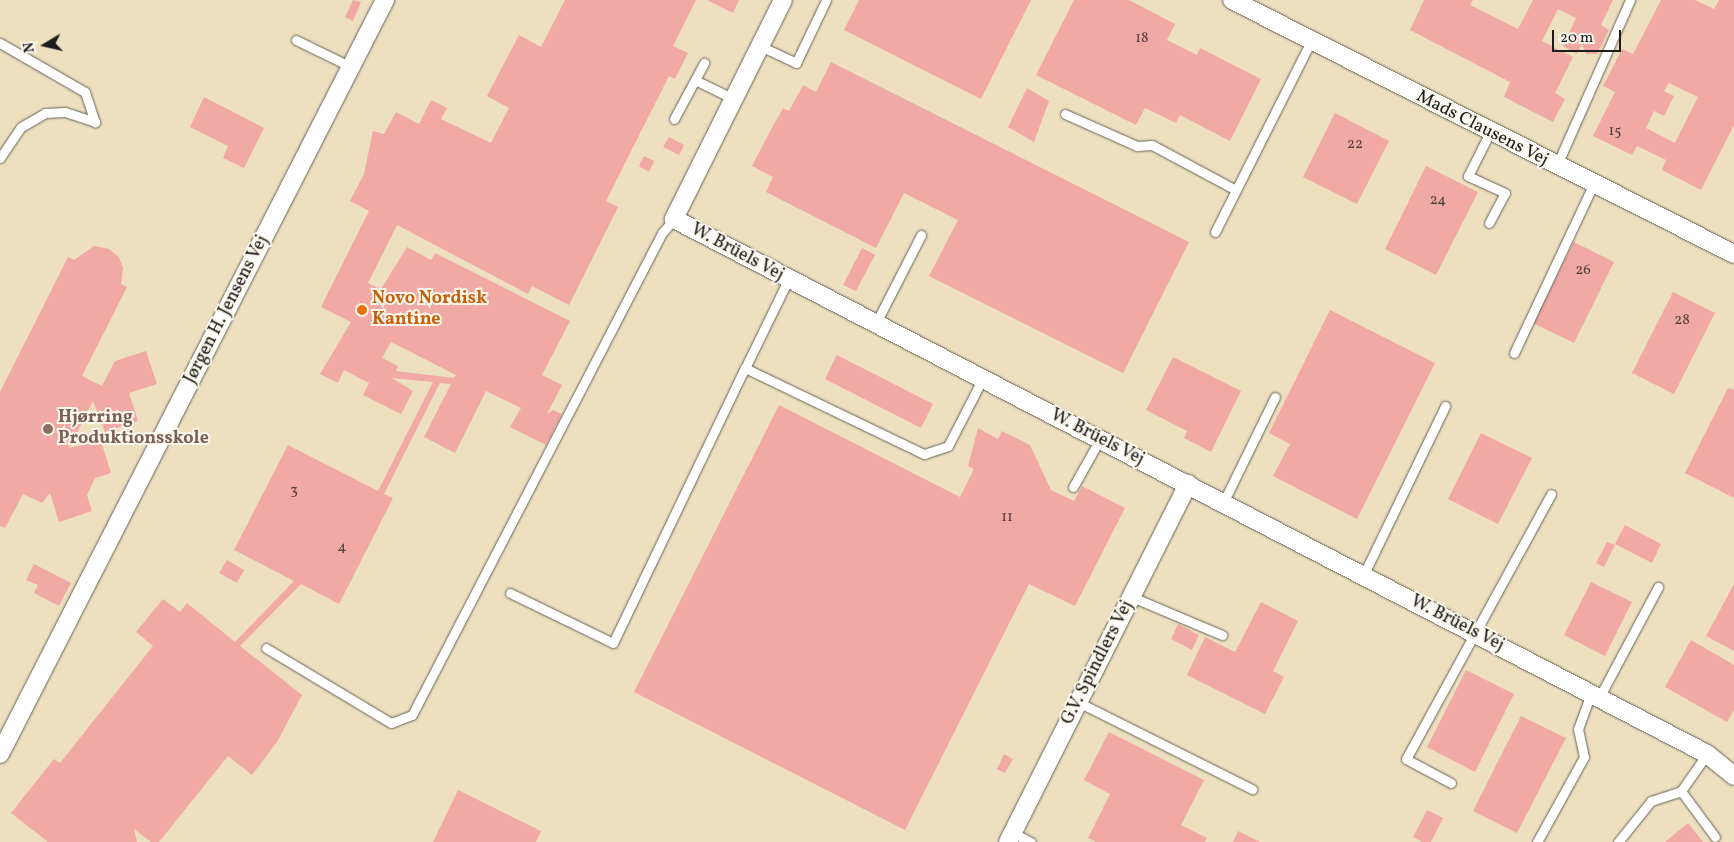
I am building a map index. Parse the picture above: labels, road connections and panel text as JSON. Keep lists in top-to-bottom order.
{
  "streets": {
    "street": [
      "Mads Clausens Vej",
      "W. Brüels Vej",
      "Jørgen H. Jensens Vej",
      "G.V. Spindlers Vej"
    ]
  },
  "crossings": [
    ["W. Brüels Vej", "G.V. Spindlers Vej"]
  ],
  "places": ["Novo Nordisk Kantine", "Hjørring Produktionsskole"],
  "house_numbers": [
    "18",
    "15",
    "22",
    "24",
    "26",
    "28",
    "3",
    "11",
    "4"
  ],
  "scale_bar": "20 m",
  "north": "left"
}
